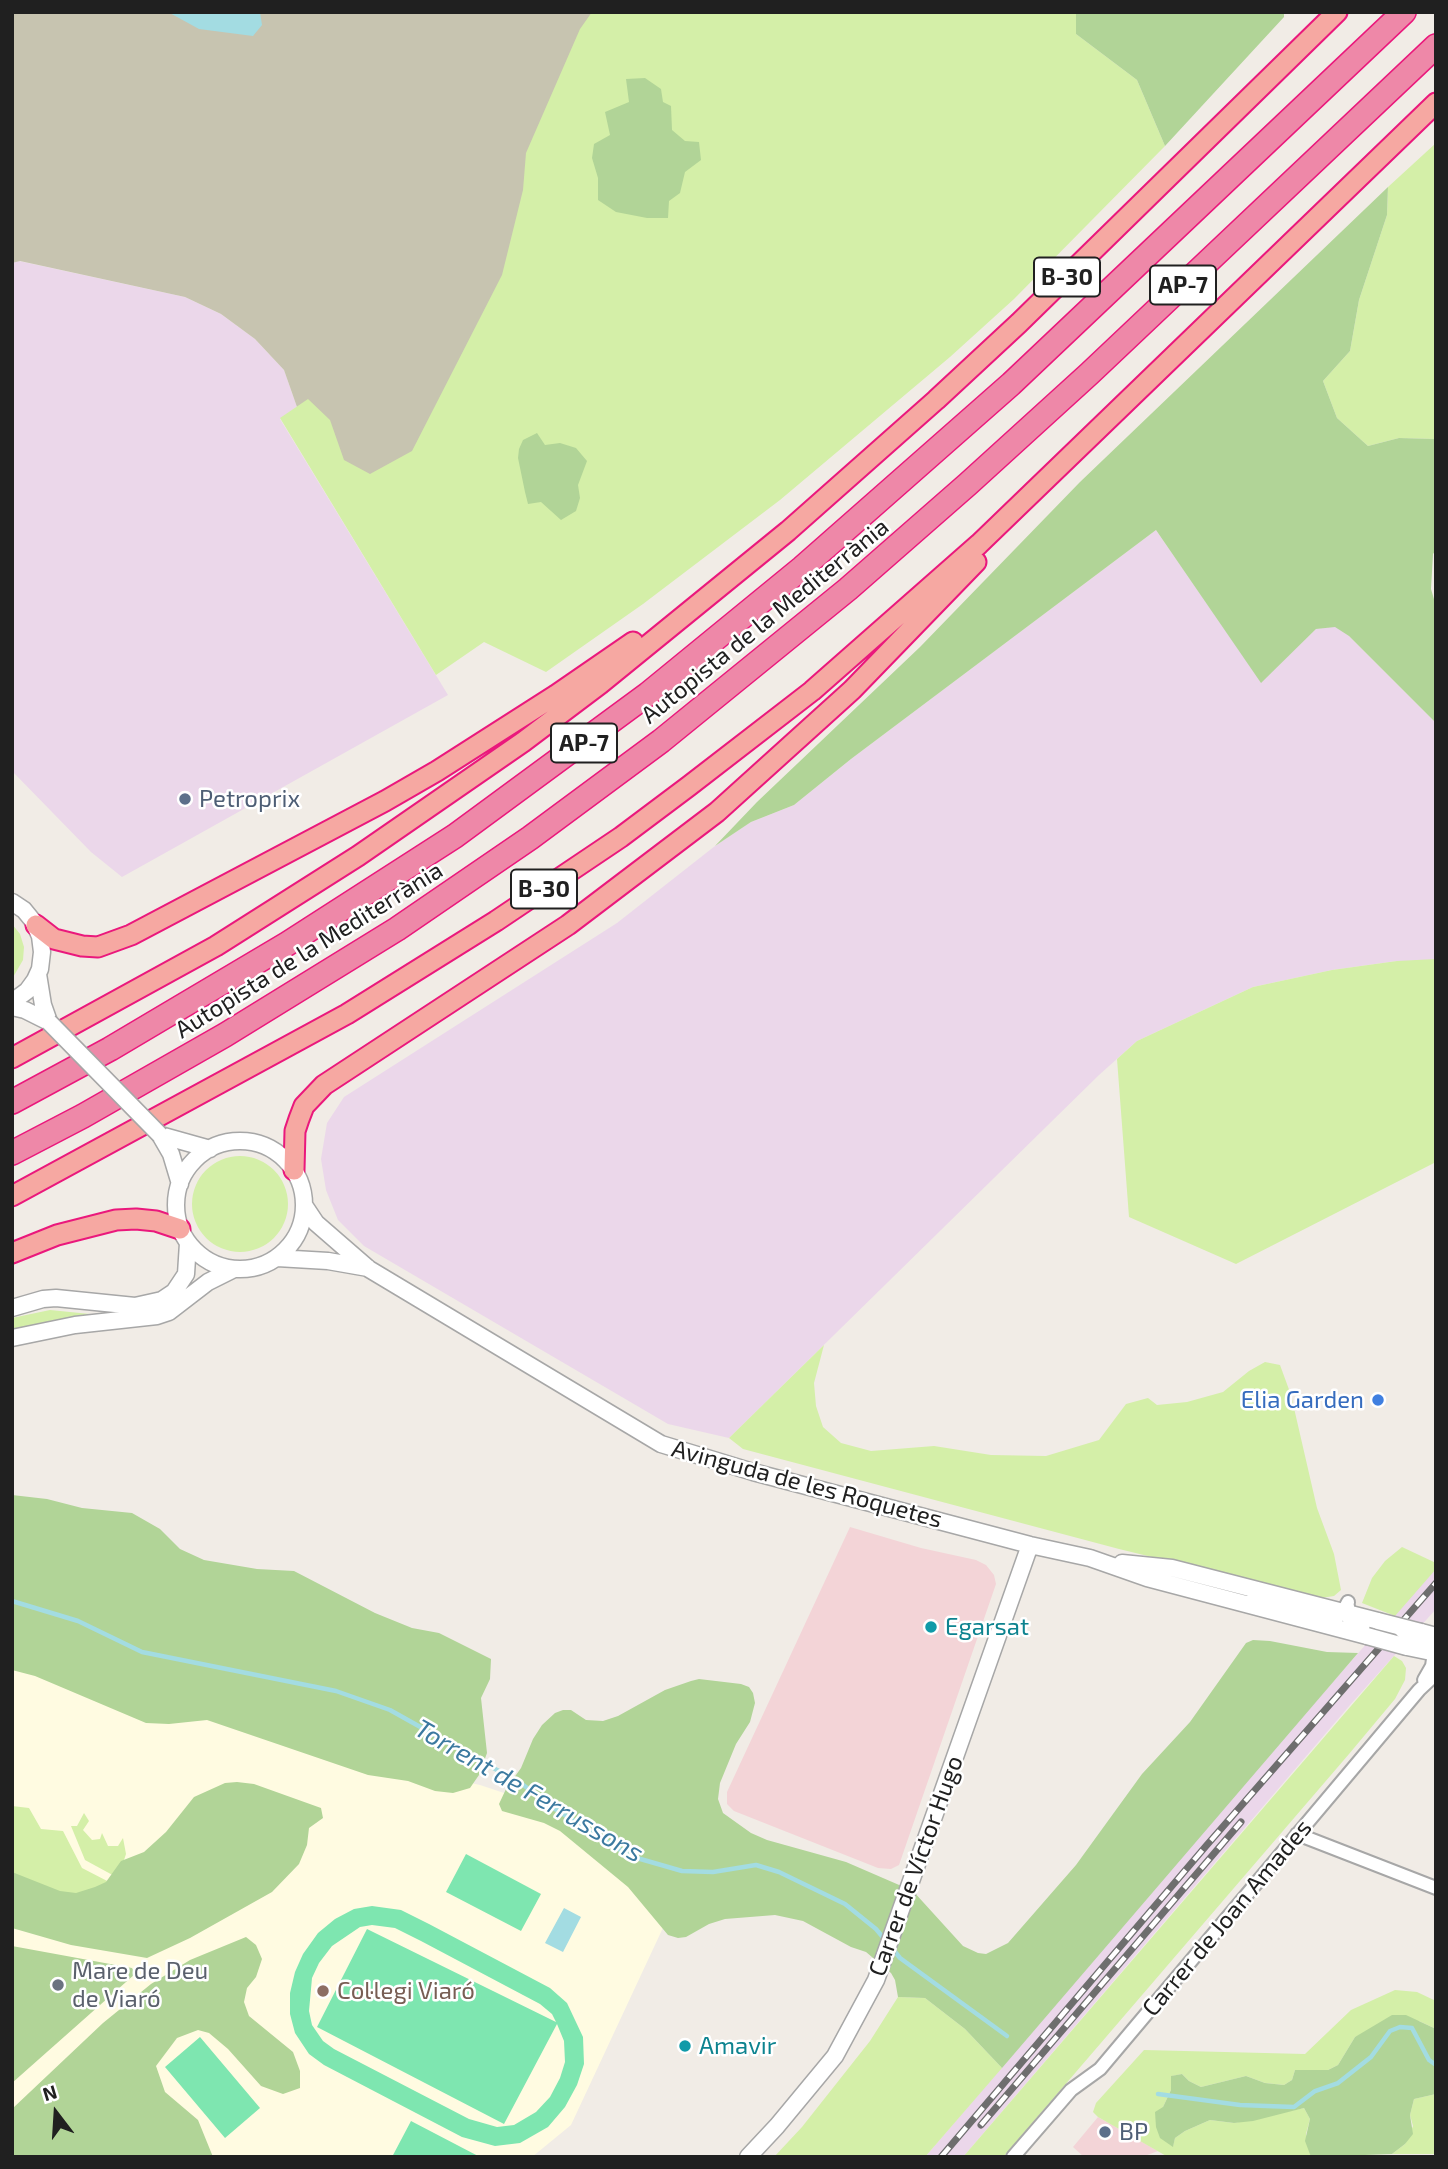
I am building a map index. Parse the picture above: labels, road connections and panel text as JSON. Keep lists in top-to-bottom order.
{
  "streets": {
    "highway": ["B-30", "AP-7", "Autopista de la Mediterrània"],
    "street": ["Avinguda de les Roquetes", "Carrer de Víctor Hugo", "Carrer de Joan Amades"]
  },
  "crossings": [
    ["Avinguda de les Roquetes", "Carrer de Víctor Hugo"],
    ["Avinguda de les Roquetes", "Carrer de Joan Amades"]
  ],
  "water": ["Torrent de Ferrussons"],
  "places": [
    "Petroprix",
    "Elia Garden",
    "Egarsat",
    "Mare de Deu de Viaró",
    "Col·legi Viaró",
    "Amavir",
    "BP"
  ],
  "north": "top"
}
